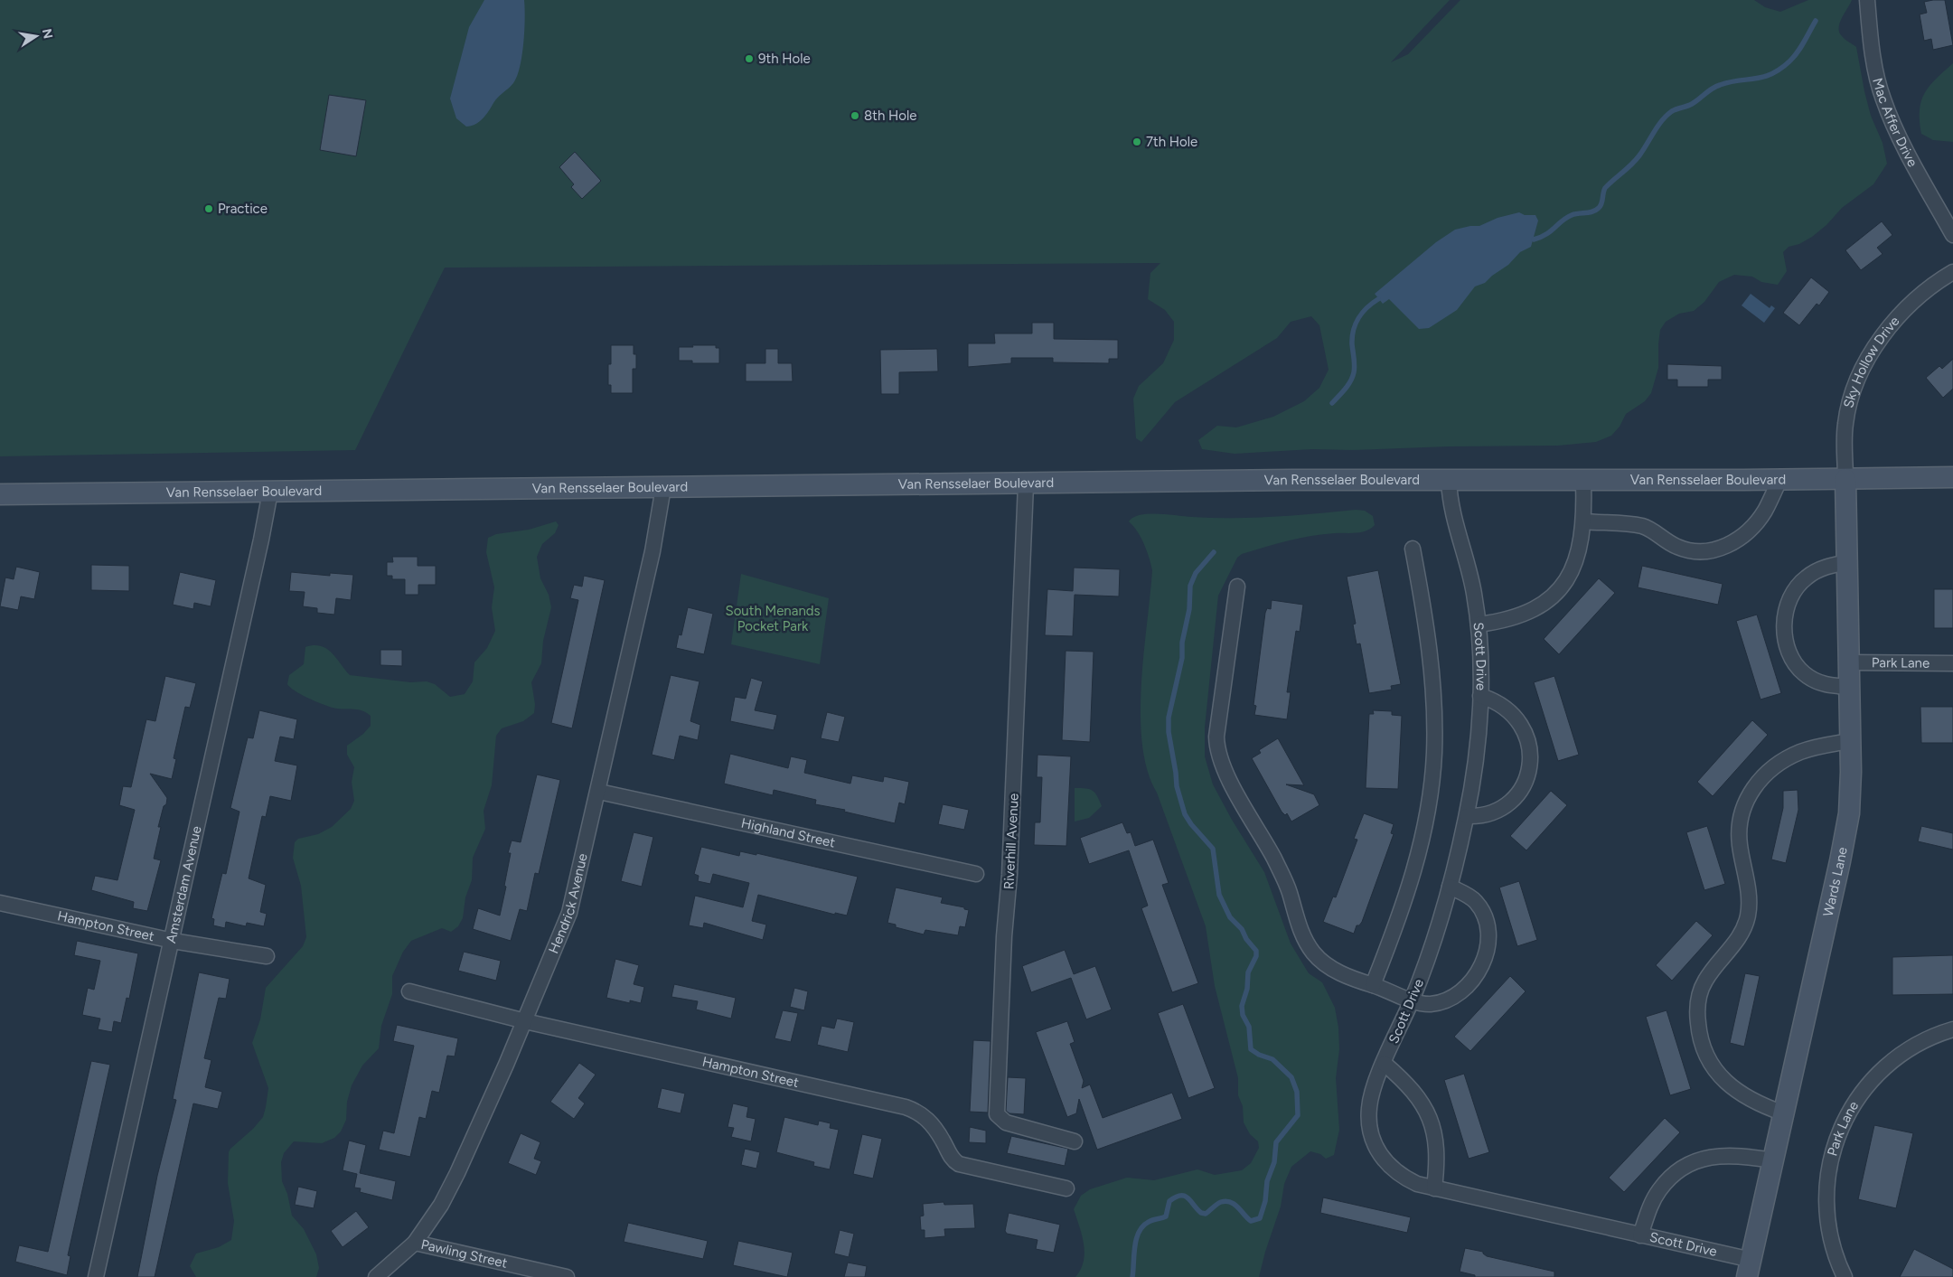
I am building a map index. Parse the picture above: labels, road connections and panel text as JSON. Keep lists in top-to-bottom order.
{
  "streets": {
    "main road": ["Van Rensselaer Boulevard", "Wards Lane"],
    "street": [
      "Mac Affer Drive",
      "Sky Hollow Drive",
      "Scott Drive",
      "Park Lane",
      "Highland Street",
      "Riverhill Avenue",
      "Amsterdam Avenue",
      "Hendrick Avenue",
      "Hampton Street",
      "Pawling Street"
    ]
  },
  "crossings": [
    ["Sky Hollow Drive", "Van Rensselaer Boulevard"],
    ["Sky Hollow Drive", "Wards Lane"],
    ["Van Rensselaer Boulevard", "Scott Drive"],
    ["Van Rensselaer Boulevard", "Riverhill Avenue"],
    ["Van Rensselaer Boulevard", "Wards Lane"],
    ["Van Rensselaer Boulevard", "Amsterdam Avenue"],
    ["Van Rensselaer Boulevard", "Hendrick Avenue"],
    ["Scott Drive", "Wards Lane"],
    ["Park Lane", "Wards Lane"],
    ["Highland Street", "Hendrick Avenue"],
    ["Amsterdam Avenue", "Hampton Street"],
    ["Hendrick Avenue", "Hampton Street"],
    ["Hendrick Avenue", "Pawling Street"]
  ],
  "parks": ["South Menands Pocket Park"],
  "places": [
    "9th Hole",
    "8th Hole",
    "7th Hole",
    "Practice"
  ],
  "north": "right"
}
